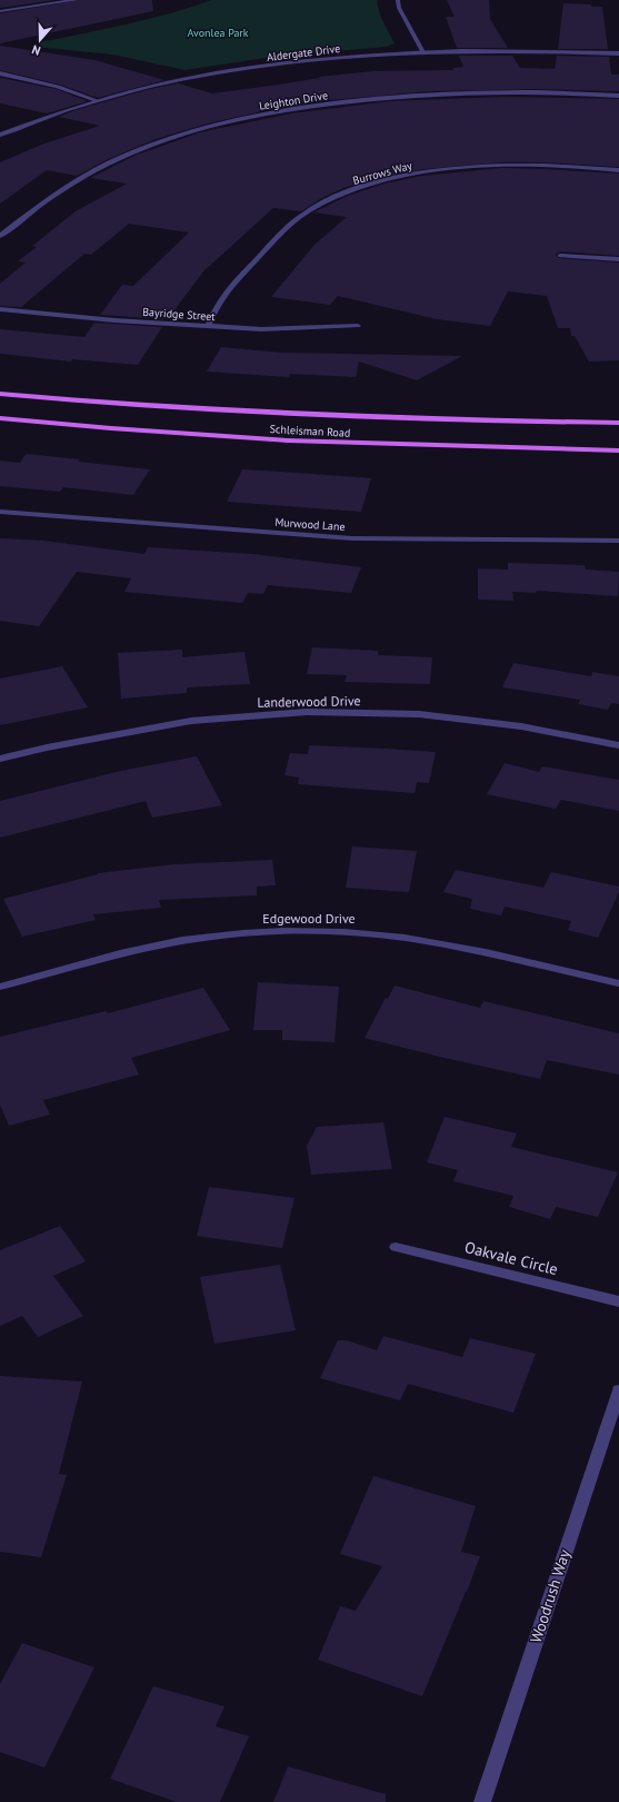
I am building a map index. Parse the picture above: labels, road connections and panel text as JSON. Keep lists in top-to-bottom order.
{
  "streets": {
    "main road": ["Schleisman Road"],
    "street": [
      "Aldergate Drive",
      "Leighton Drive",
      "Burrows Way",
      "Bayridge Street",
      "Murwood Lane",
      "Landerwood Drive",
      "Edgewood Drive",
      "Oakvale Circle",
      "Woodrush Way"
    ]
  },
  "crossings": [
    ["Burrows Way", "Bayridge Street"]
  ],
  "parks": ["Avonlea Park"],
  "north": "bottom"
}
